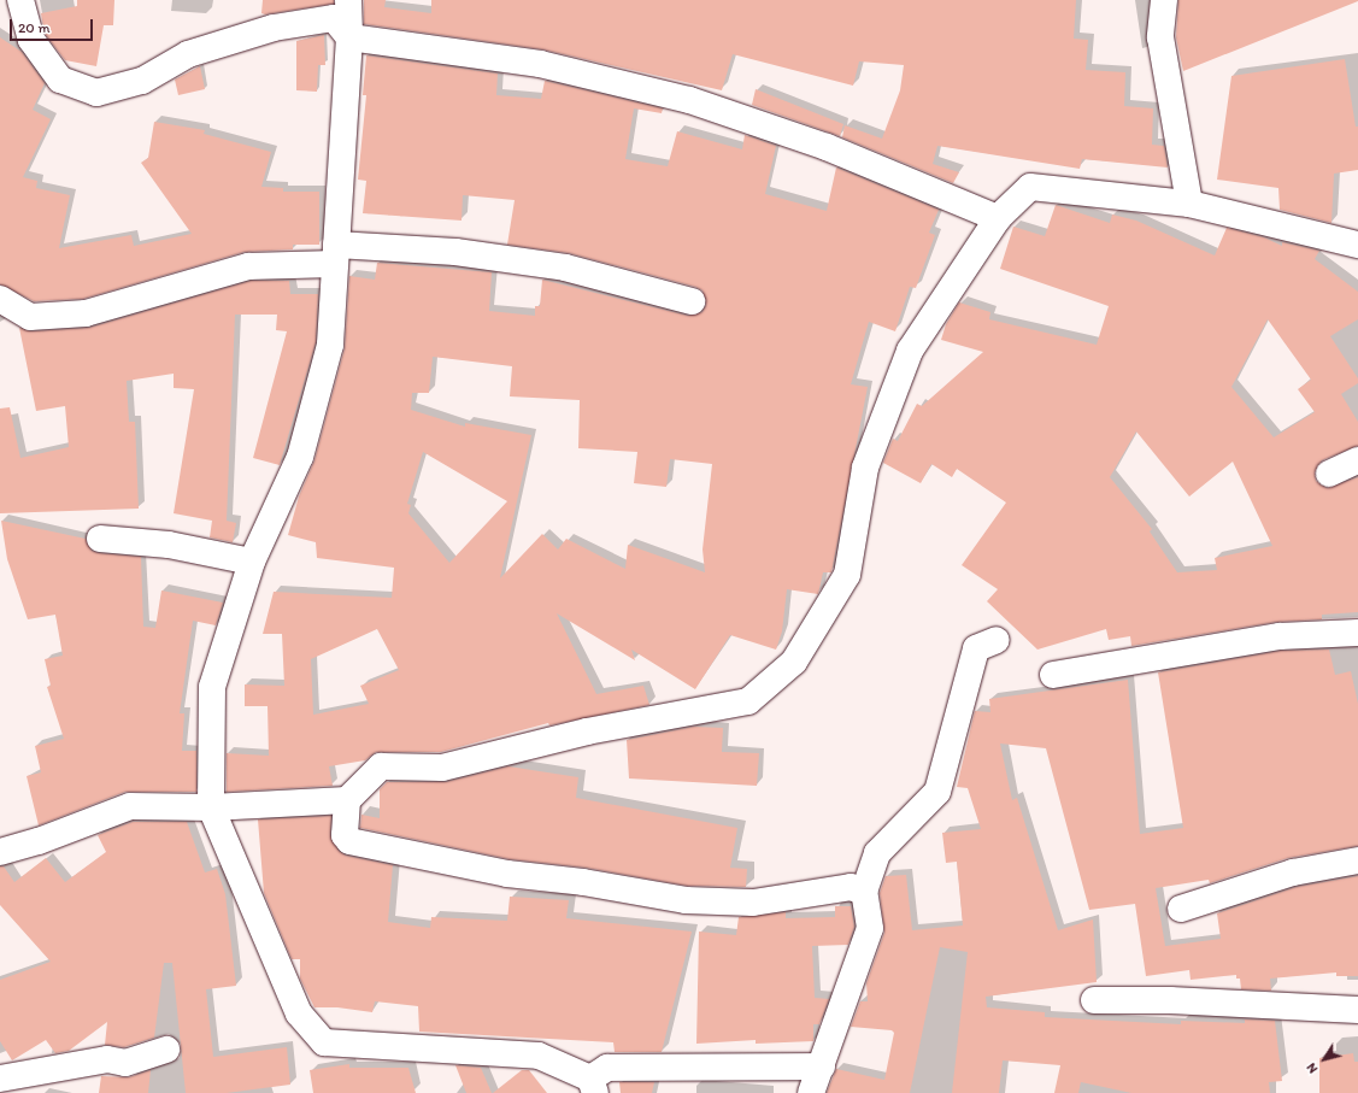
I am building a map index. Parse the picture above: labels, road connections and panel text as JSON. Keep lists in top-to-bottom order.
{
  "scale_bar": "20 m",
  "north": "bottom left"
}
